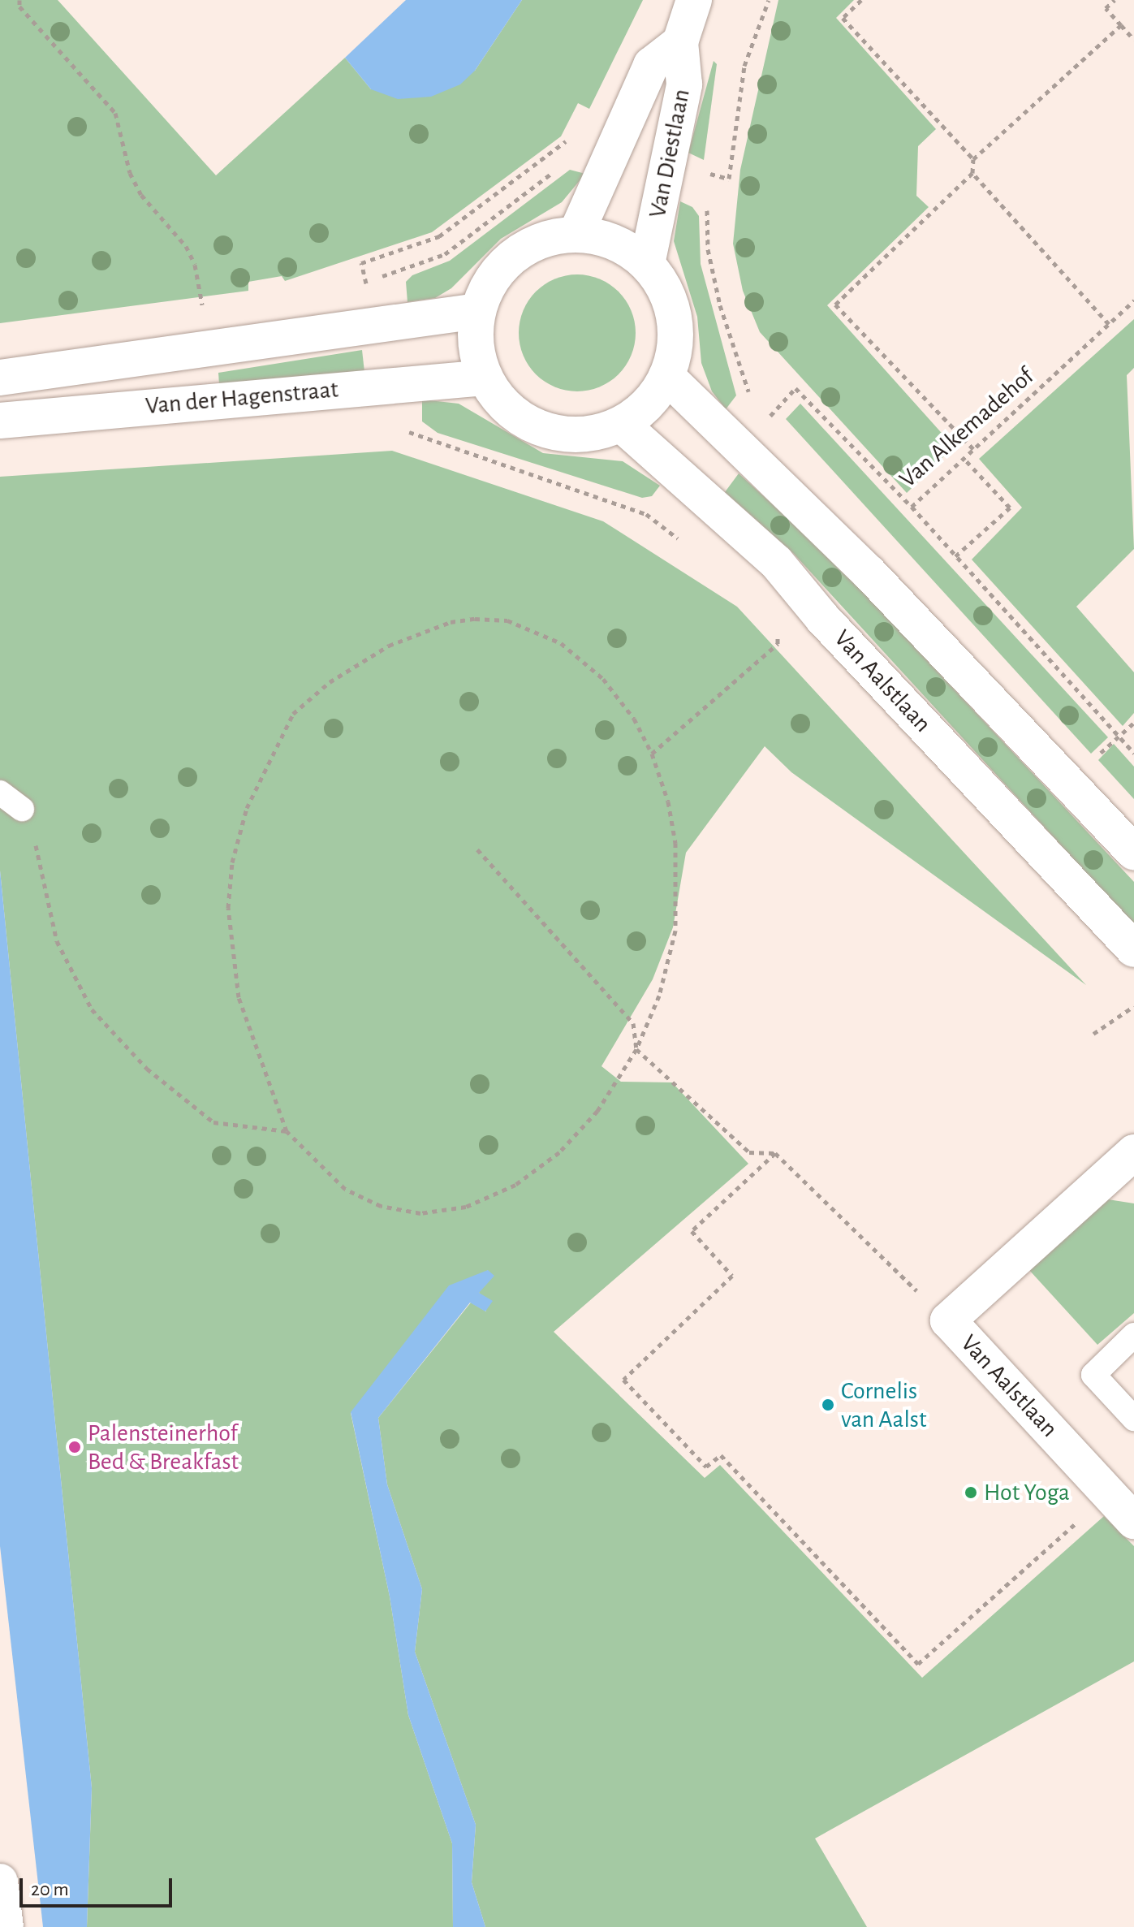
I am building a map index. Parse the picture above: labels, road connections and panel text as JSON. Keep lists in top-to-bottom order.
{
  "streets": {
    "street": ["Van Diestlaan", "Van der Hagenstraat", "Van Aalstlaan"],
    "path": ["Van Alkemadehof"]
  },
  "crossings": [
    ["Van Diestlaan", "Van der Hagenstraat"],
    ["Van Diestlaan", "Van Aalstlaan"],
    ["Van der Hagenstraat", "Van Aalstlaan"]
  ],
  "places": ["Cornelis van Aalst", "Palensteinerhof Bed & Breakfast", "Hot Yoga"],
  "scale_bar": "20 m"
}
